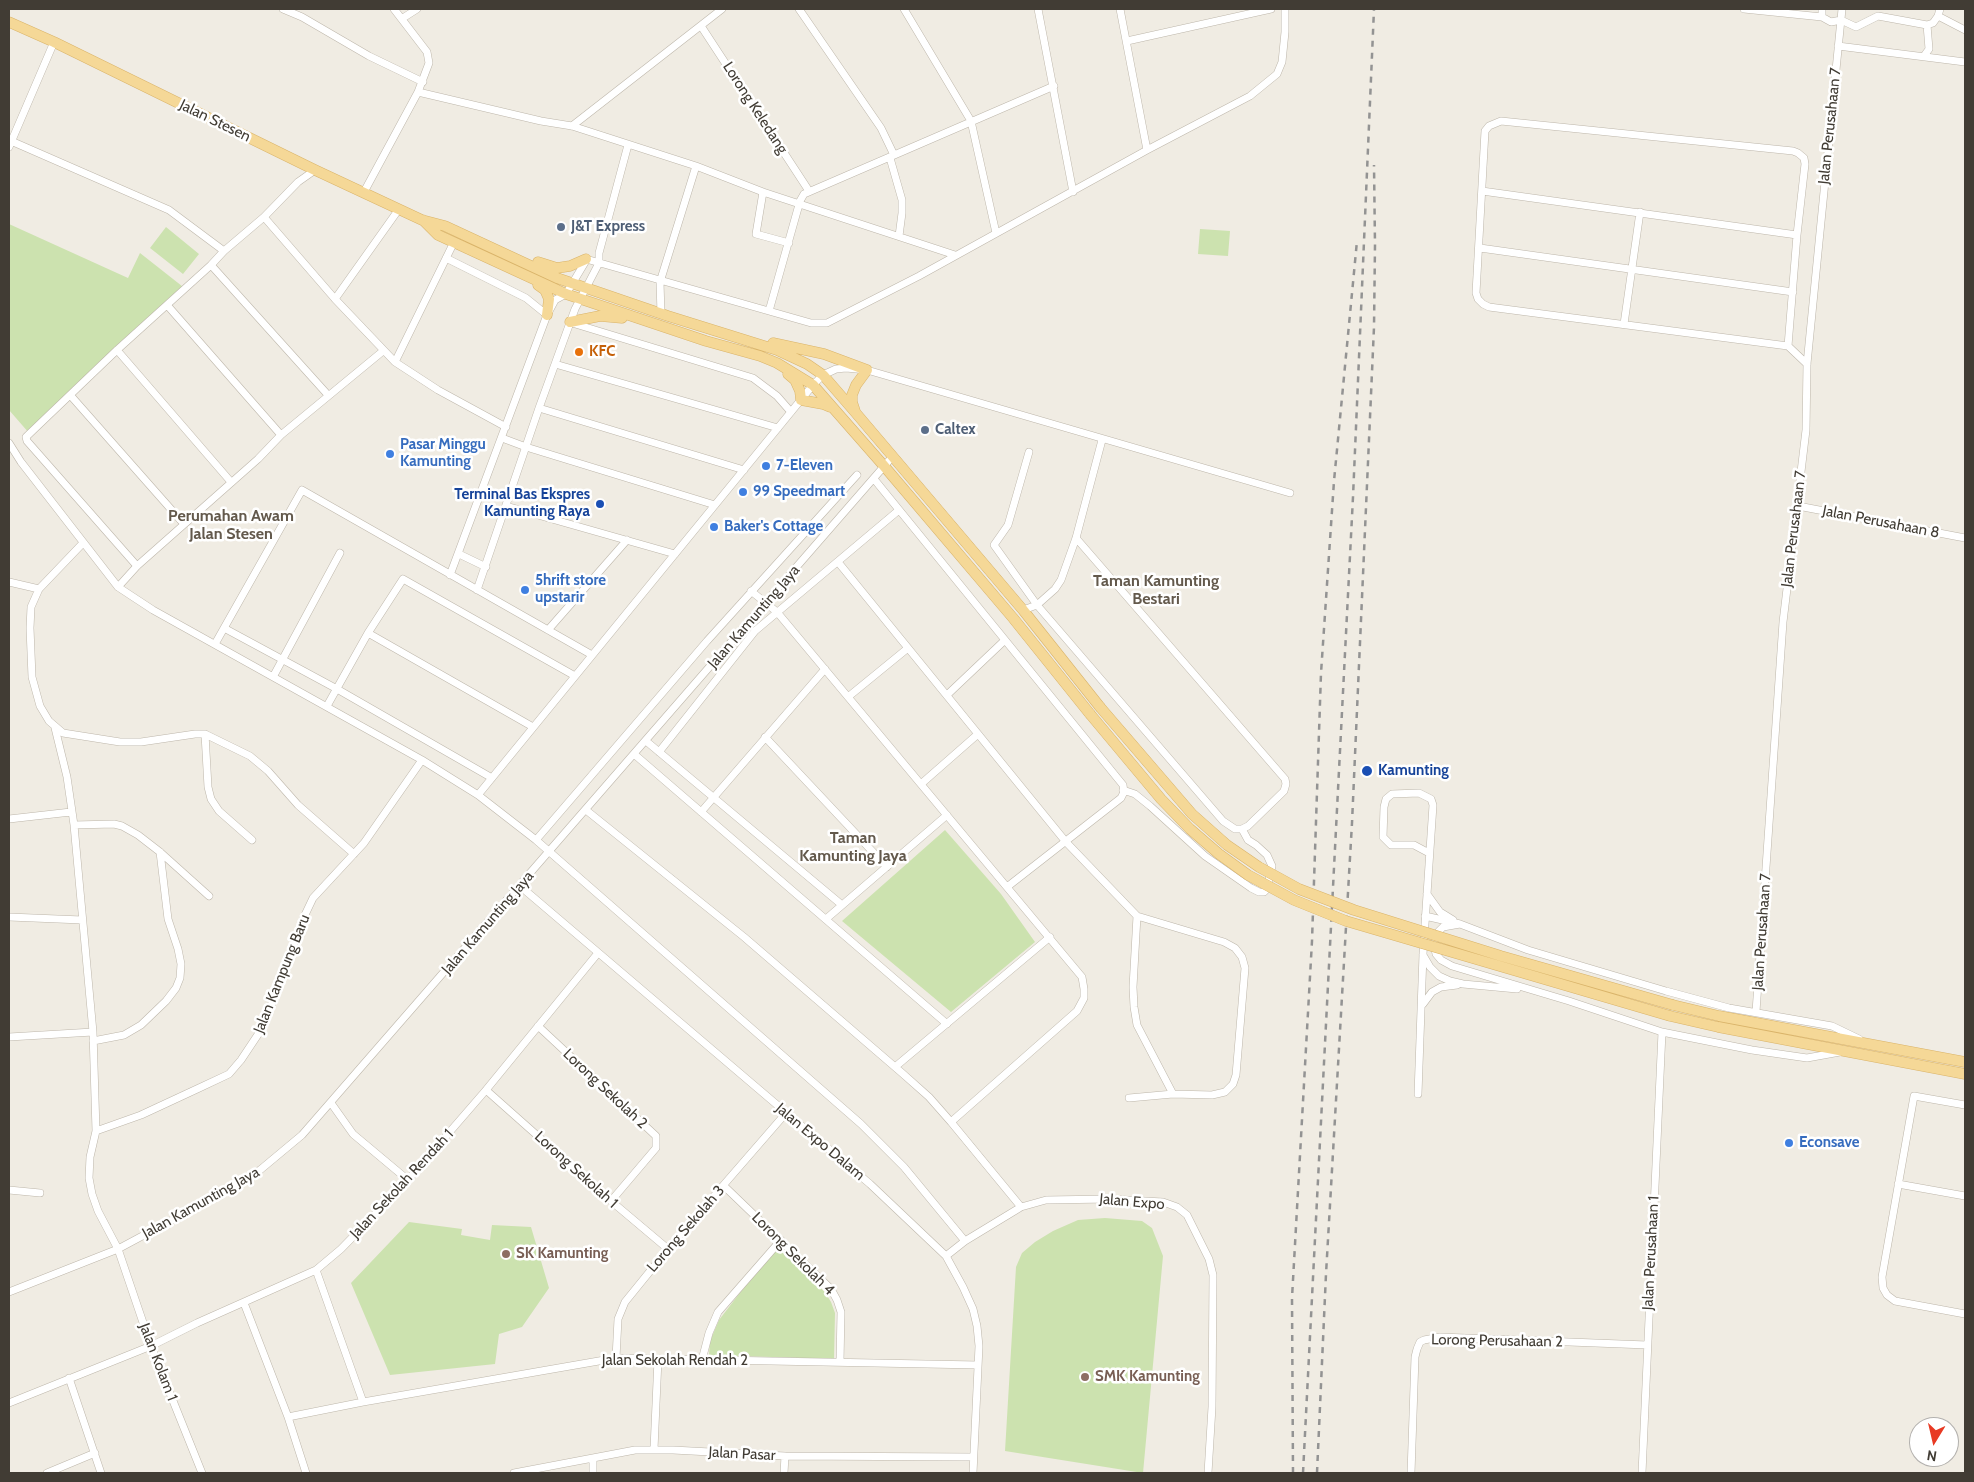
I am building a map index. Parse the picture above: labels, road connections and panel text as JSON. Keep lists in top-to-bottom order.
{
  "streets": {
    "main road": ["Jalan Stesen"],
    "street": [
      "Lorong Keledang",
      "Jalan Perusahaan 7",
      "Jalan Perusahaan 8",
      "Jalan Kamunting Jaya",
      "Jalan Kampung Baru",
      "Lorong Sekolah 2",
      "Jalan Expo Dalam",
      "Lorong Sekolah 1",
      "Jalan Sekolah Rendah 1",
      "Jalan Expo",
      "Lorong Sekolah 3",
      "Jalan Perusahaan 1",
      "Lorong Sekolah 4",
      "Lorong Perusahaan 2",
      "Jalan Sekolah Rendah 2",
      "Jalan Kolam 1",
      "Jalan Pasar"
    ]
  },
  "crossings": [
    ["Jalan Perusahaan 7", "Jalan Perusahaan 8"],
    ["Jalan Kamunting Jaya", "Jalan Expo Dalam"],
    ["Jalan Kamunting Jaya", "Jalan Kolam 1"],
    ["Jalan Kampung Baru", "Jalan Kolam 1"],
    ["Lorong Sekolah 2", "Lorong Sekolah 1"],
    ["Lorong Sekolah 2", "Jalan Sekolah Rendah 1"],
    ["Jalan Expo Dalam", "Jalan Sekolah Rendah 1"],
    ["Jalan Expo Dalam", "Jalan Expo"],
    ["Jalan Expo Dalam", "Lorong Sekolah 3"],
    ["Jalan Expo Dalam", "Jalan Sekolah Rendah 2"],
    ["Jalan Expo Dalam", "Jalan Pasar"],
    ["Lorong Sekolah 1", "Jalan Sekolah Rendah 1"],
    ["Lorong Sekolah 1", "Lorong Sekolah 3"],
    ["Jalan Sekolah Rendah 1", "Jalan Kolam 1"],
    ["Lorong Sekolah 3", "Lorong Sekolah 4"],
    ["Lorong Sekolah 3", "Jalan Sekolah Rendah 2"],
    ["Jalan Perusahaan 1", "Lorong Perusahaan 2"],
    ["Lorong Sekolah 4", "Jalan Sekolah Rendah 2"]
  ],
  "districts": ["Perumahan Awam Jalan Stesen", "Taman Kamunting Bestari", "Taman Kamunting Jaya"],
  "places": [
    "J&T Express",
    "KFC",
    "Caltex",
    "Pasar Minggu Kamunting",
    "7-Eleven",
    "99 Speedmart",
    "Terminal Bas Ekspres Kamunting Raya",
    "Baker's Cottage",
    "5hrift store upstarir",
    "Kamunting",
    "Econsave",
    "SK Kamunting",
    "SMK Kamunting"
  ],
  "north": "bottom"
}
